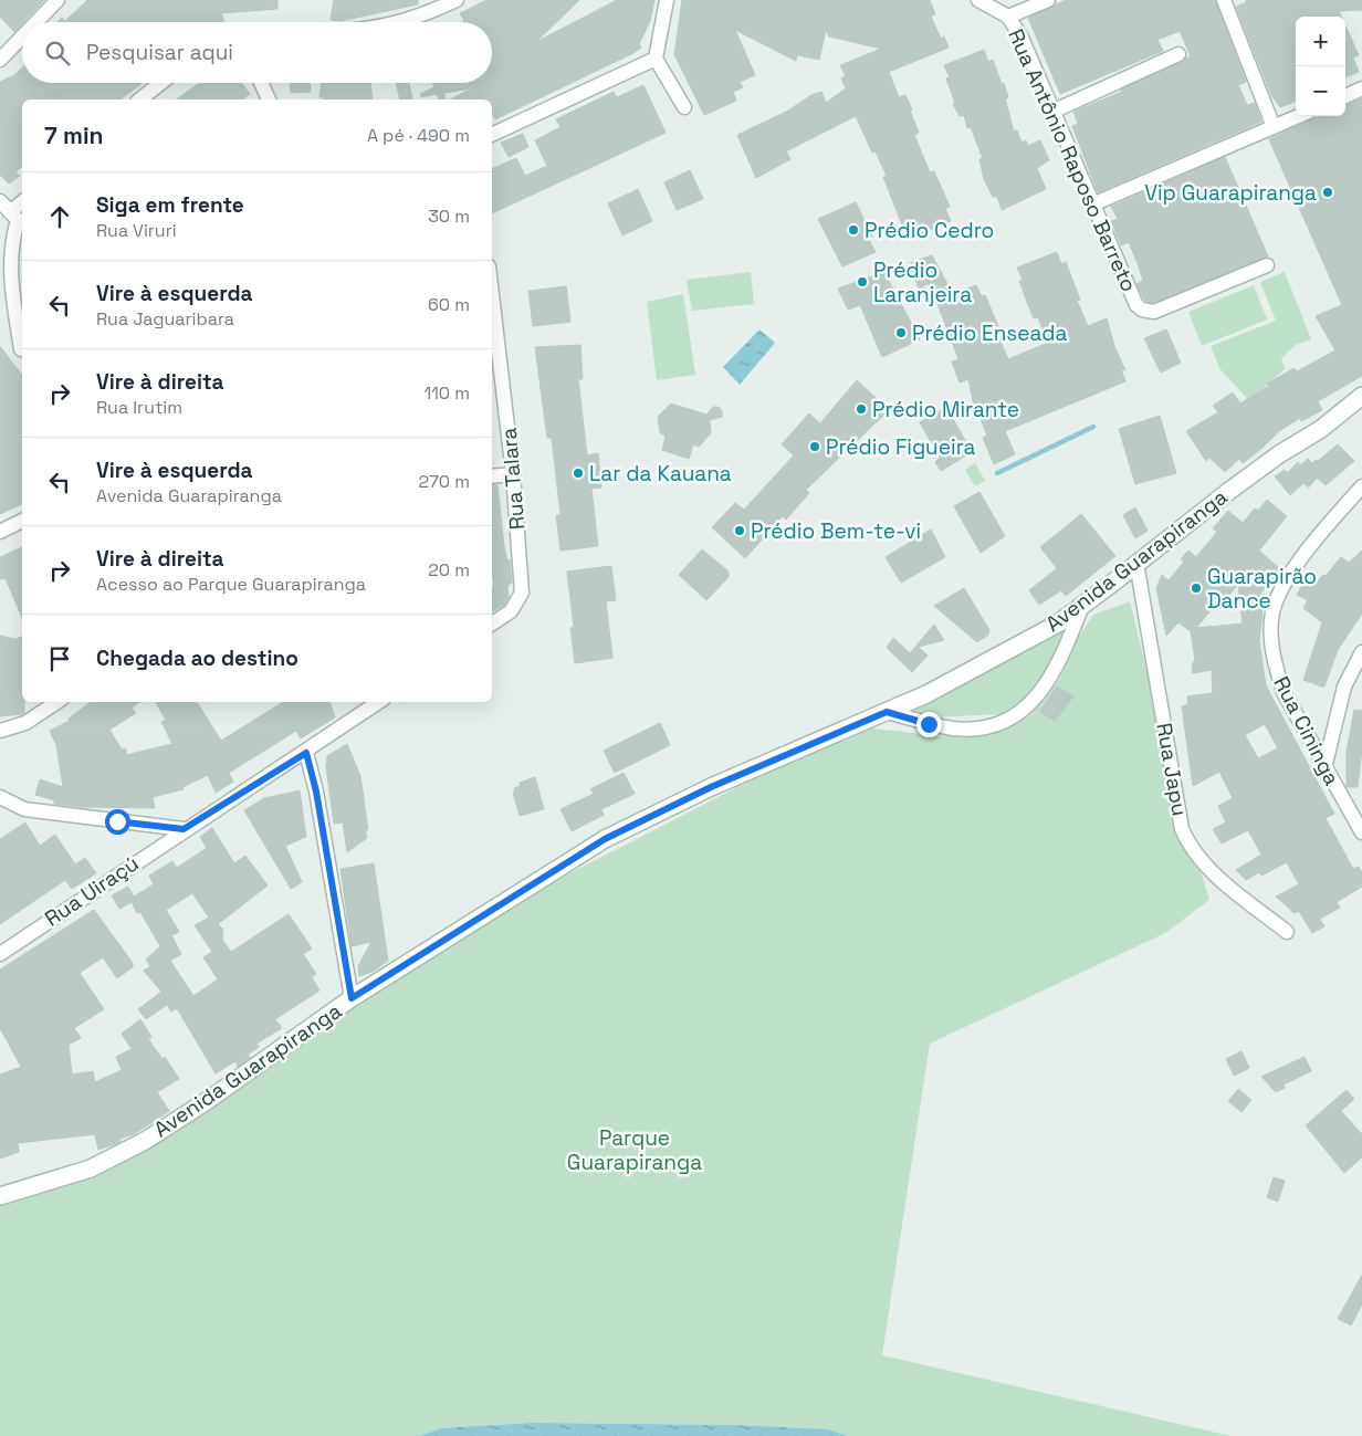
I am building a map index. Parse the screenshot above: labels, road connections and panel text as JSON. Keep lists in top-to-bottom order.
{
  "streets": {
    "main road": ["Avenida Guarapiranga"],
    "street": [
      "Rua Antônio Raposo Barreto",
      "Rua Talara",
      "Rua Cininga",
      "Rua Japu",
      "Rua Uiraçú"
    ]
  },
  "crossings": [
    ["Avenida Guarapiranga", "Rua Japu"]
  ],
  "parks": ["Parque Guarapiranga"],
  "places": [
    "Vip Guarapiranga",
    "Prédio Cedro",
    "Prédio Laranjeira",
    "Prédio Enseada",
    "Prédio Mirante",
    "Prédio Figueira",
    "Lar da Kauana",
    "Prédio Bem-te-vi",
    "Guarapirão Dance"
  ],
  "page": {
    "map_buttons": ["+", "−"],
    "search": "Pesquisar aqui",
    "heading": ["7 min", "A pé · 490 m"],
    "list": [
      ["Siga em frente", "Rua Viruri", "30 m"],
      ["Vire à esquerda", "Rua Jaguaribara", "60 m"],
      ["Vire à direita", "Rua Irutim", "110 m"],
      ["Vire à esquerda", "Avenida Guarapiranga", "270 m"],
      ["Vire à direita", "Acesso ao Parque Guarapiranga", "20 m"],
      "Chegada ao destino"
    ]
  }
}
